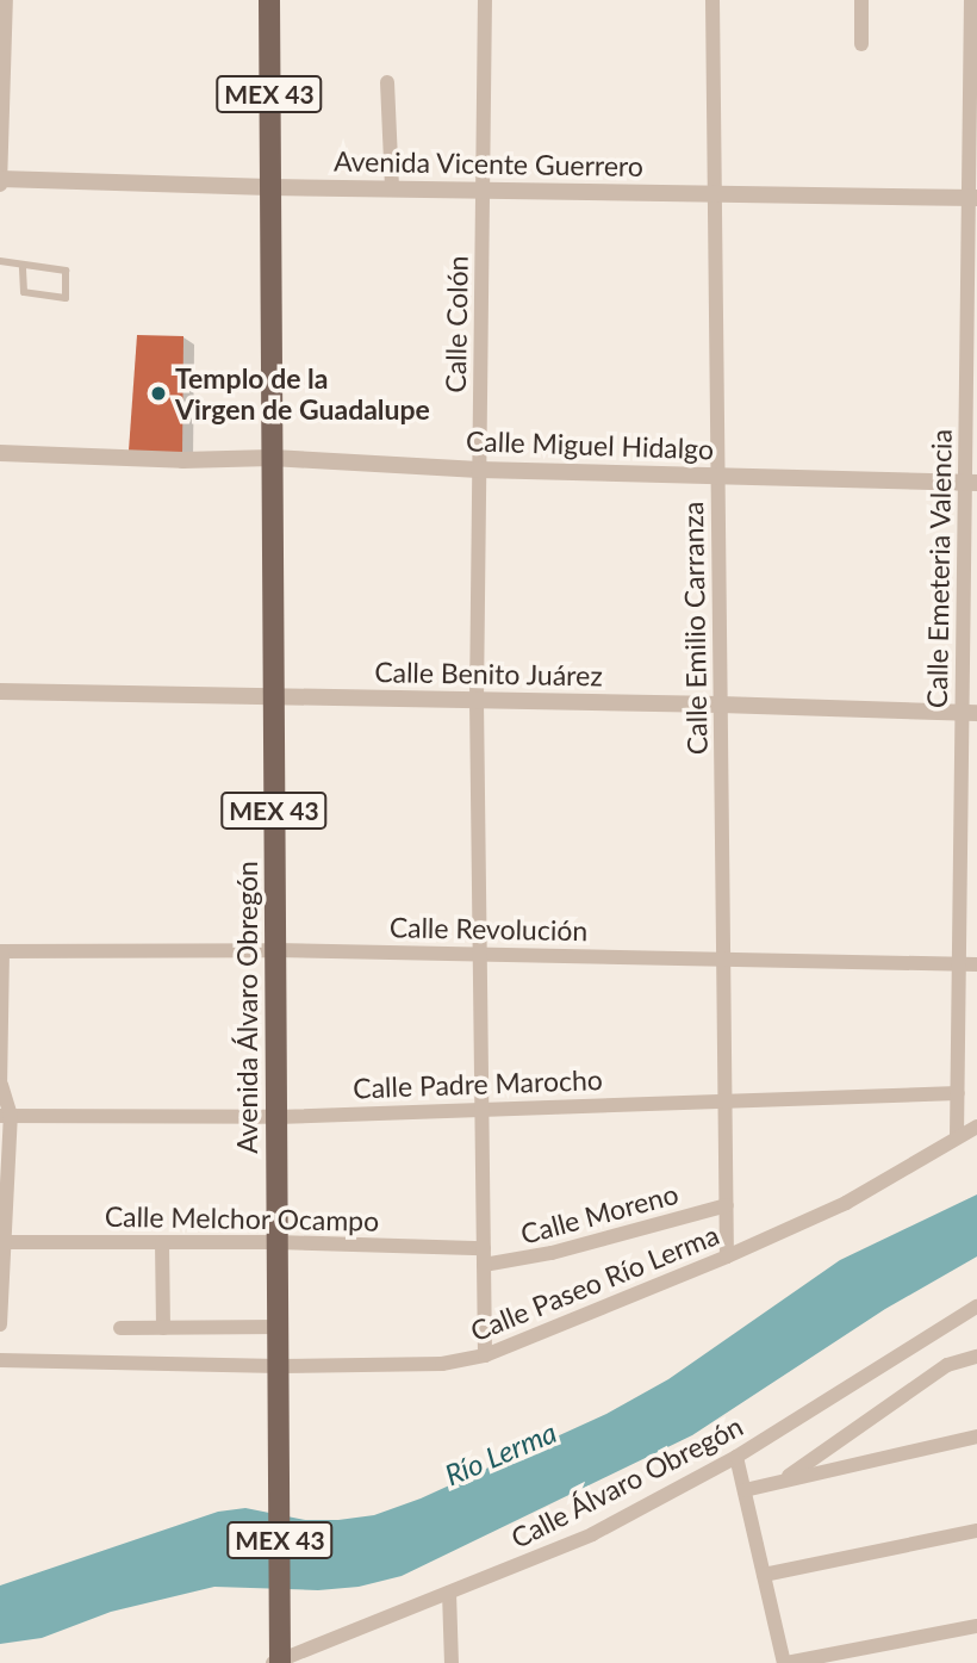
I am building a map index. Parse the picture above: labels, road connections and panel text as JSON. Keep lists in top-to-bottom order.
{
  "streets": {
    "main road": ["MEX 43", "Avenida Álvaro Obregón"],
    "street": [
      "Avenida Vicente Guerrero",
      "Calle Colón",
      "Calle Miguel Hidalgo",
      "Calle Emeteria Valencia",
      "Calle Emilio Carranza",
      "Calle Benito Juárez",
      "Calle Revolución",
      "Calle Padre Marocho",
      "Calle Moreno",
      "Calle Melchor Ocampo",
      "Calle Paseo Río Lerma",
      "Calle Álvaro Obregón"
    ]
  },
  "crossings": [
    ["Avenida Vicente Guerrero", "Calle Colón"],
    ["Avenida Vicente Guerrero", "Calle Emeteria Valencia"],
    ["Avenida Vicente Guerrero", "Calle Emilio Carranza"],
    ["Avenida Vicente Guerrero", "Avenida Álvaro Obregón"],
    ["Calle Colón", "Calle Miguel Hidalgo"],
    ["Calle Colón", "Calle Benito Juárez"],
    ["Calle Colón", "Calle Revolución"],
    ["Calle Colón", "Calle Padre Marocho"],
    ["Calle Colón", "Calle Moreno"],
    ["Calle Colón", "Calle Melchor Ocampo"],
    ["Calle Colón", "Calle Paseo Río Lerma"],
    ["Calle Miguel Hidalgo", "Calle Emeteria Valencia"],
    ["Calle Miguel Hidalgo", "Calle Emilio Carranza"],
    ["Calle Miguel Hidalgo", "Avenida Álvaro Obregón"],
    ["Calle Emeteria Valencia", "Calle Benito Juárez"],
    ["Calle Emeteria Valencia", "Calle Revolución"],
    ["Calle Emeteria Valencia", "Calle Padre Marocho"],
    ["Calle Emeteria Valencia", "Calle Paseo Río Lerma"],
    ["Calle Emilio Carranza", "Calle Benito Juárez"],
    ["Calle Emilio Carranza", "Calle Revolución"],
    ["Calle Emilio Carranza", "Calle Padre Marocho"],
    ["Calle Emilio Carranza", "Calle Moreno"],
    ["Calle Emilio Carranza", "Calle Paseo Río Lerma"],
    ["Calle Benito Juárez", "Avenida Álvaro Obregón"],
    ["Calle Revolución", "Avenida Álvaro Obregón"],
    ["Avenida Álvaro Obregón", "Calle Padre Marocho"],
    ["Avenida Álvaro Obregón", "Calle Melchor Ocampo"],
    ["Avenida Álvaro Obregón", "Calle Paseo Río Lerma"],
    ["Avenida Álvaro Obregón", "Calle Álvaro Obregón"]
  ],
  "water": ["Río Lerma"],
  "places": ["Templo de la Virgen de Guadalupe"]
}
